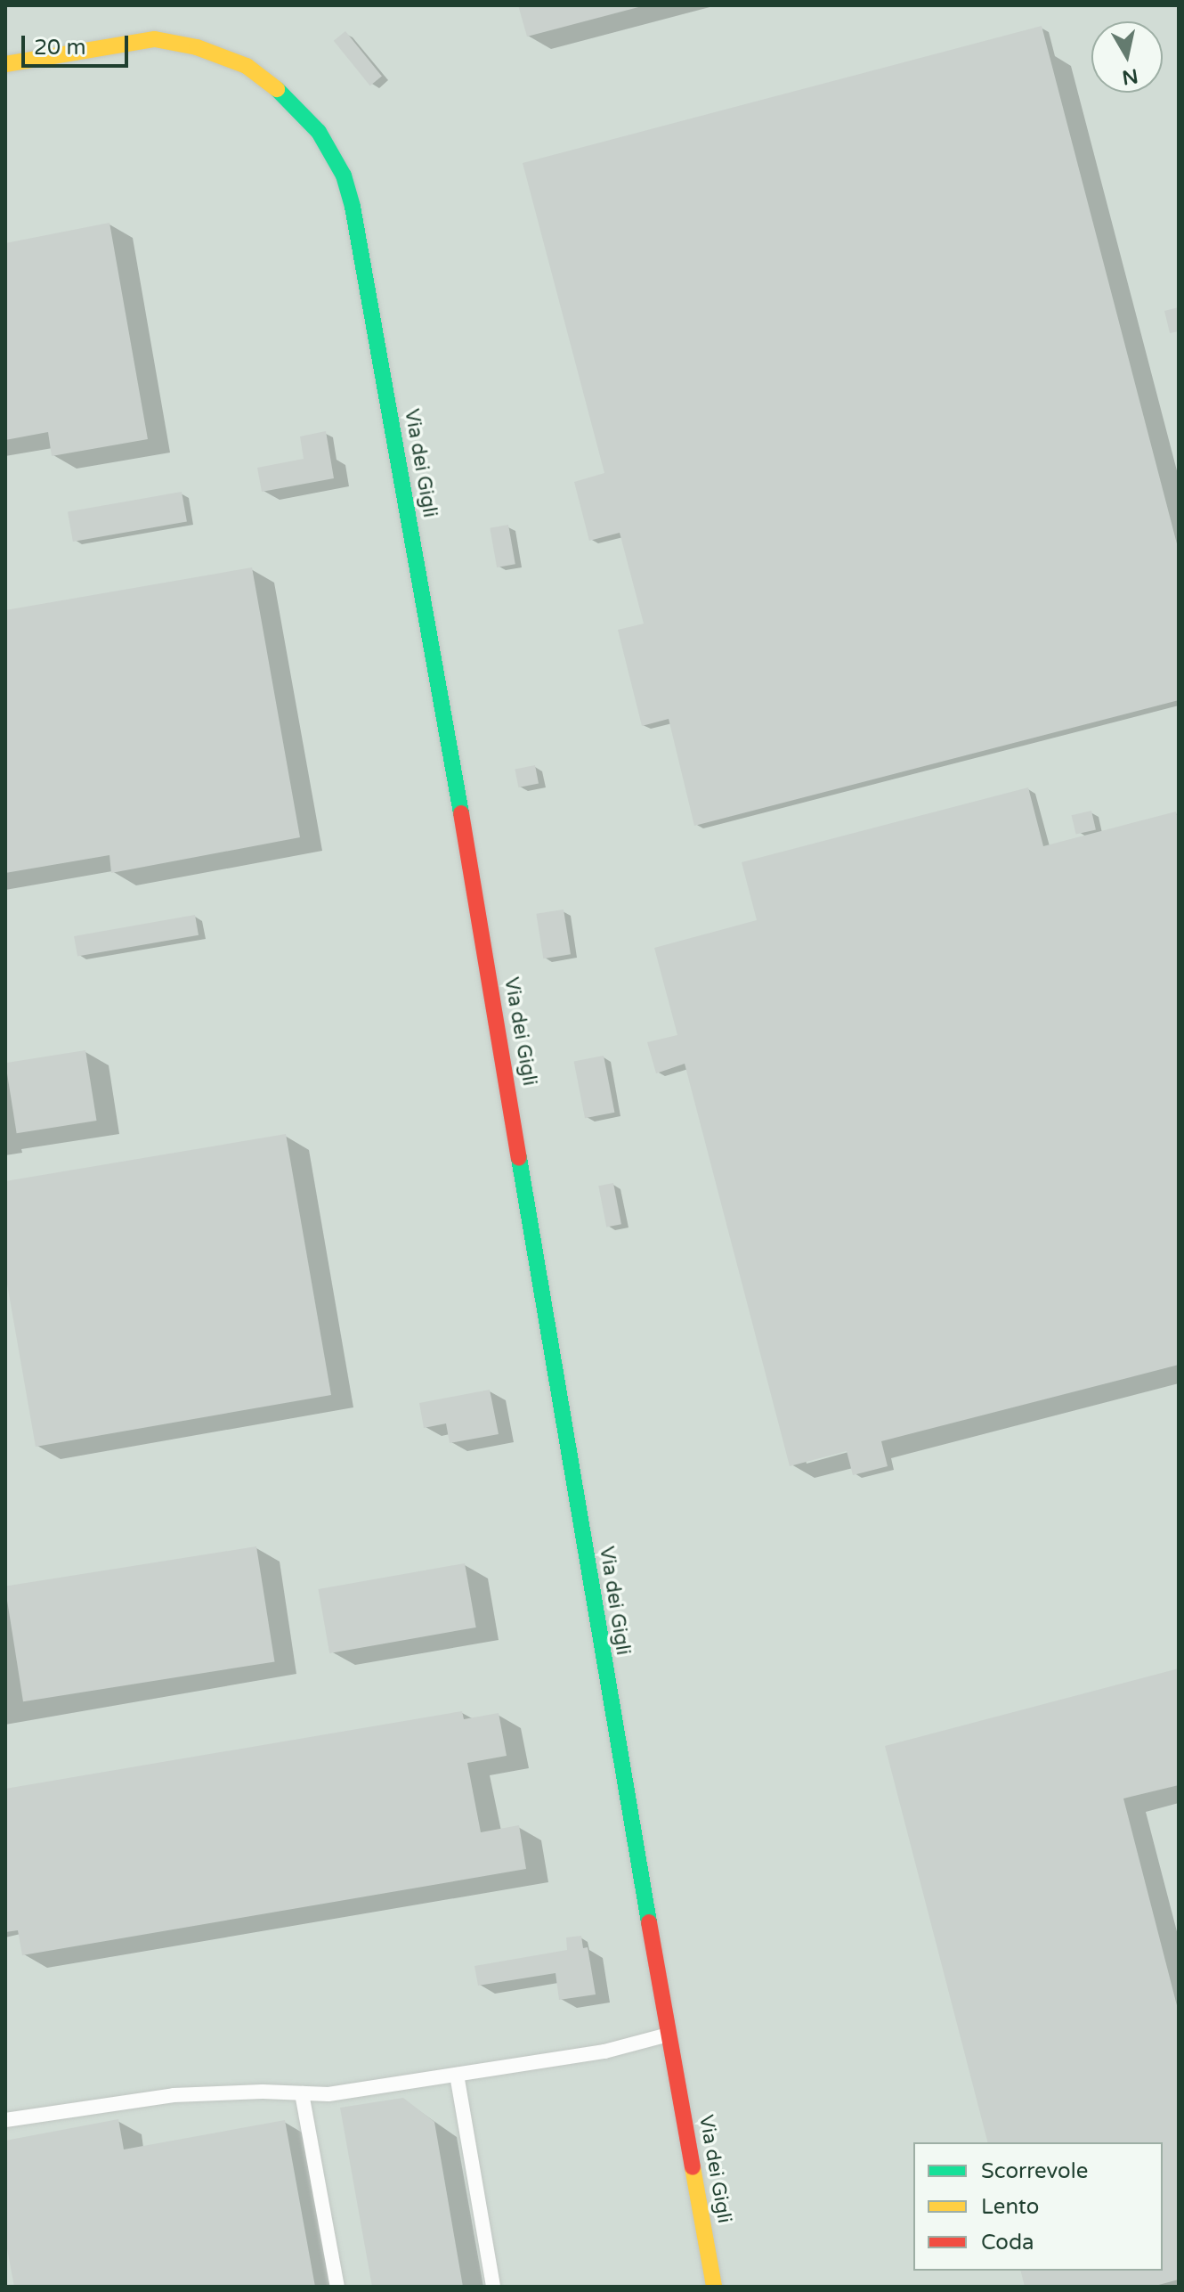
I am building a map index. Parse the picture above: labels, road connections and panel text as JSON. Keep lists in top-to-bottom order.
{
  "streets": {
    "street": ["Via dei Gigli"]
  },
  "legend": ["Scorrevole", "Lento", "Coda"],
  "scale_bar": "20 m",
  "north": "bottom"
}
